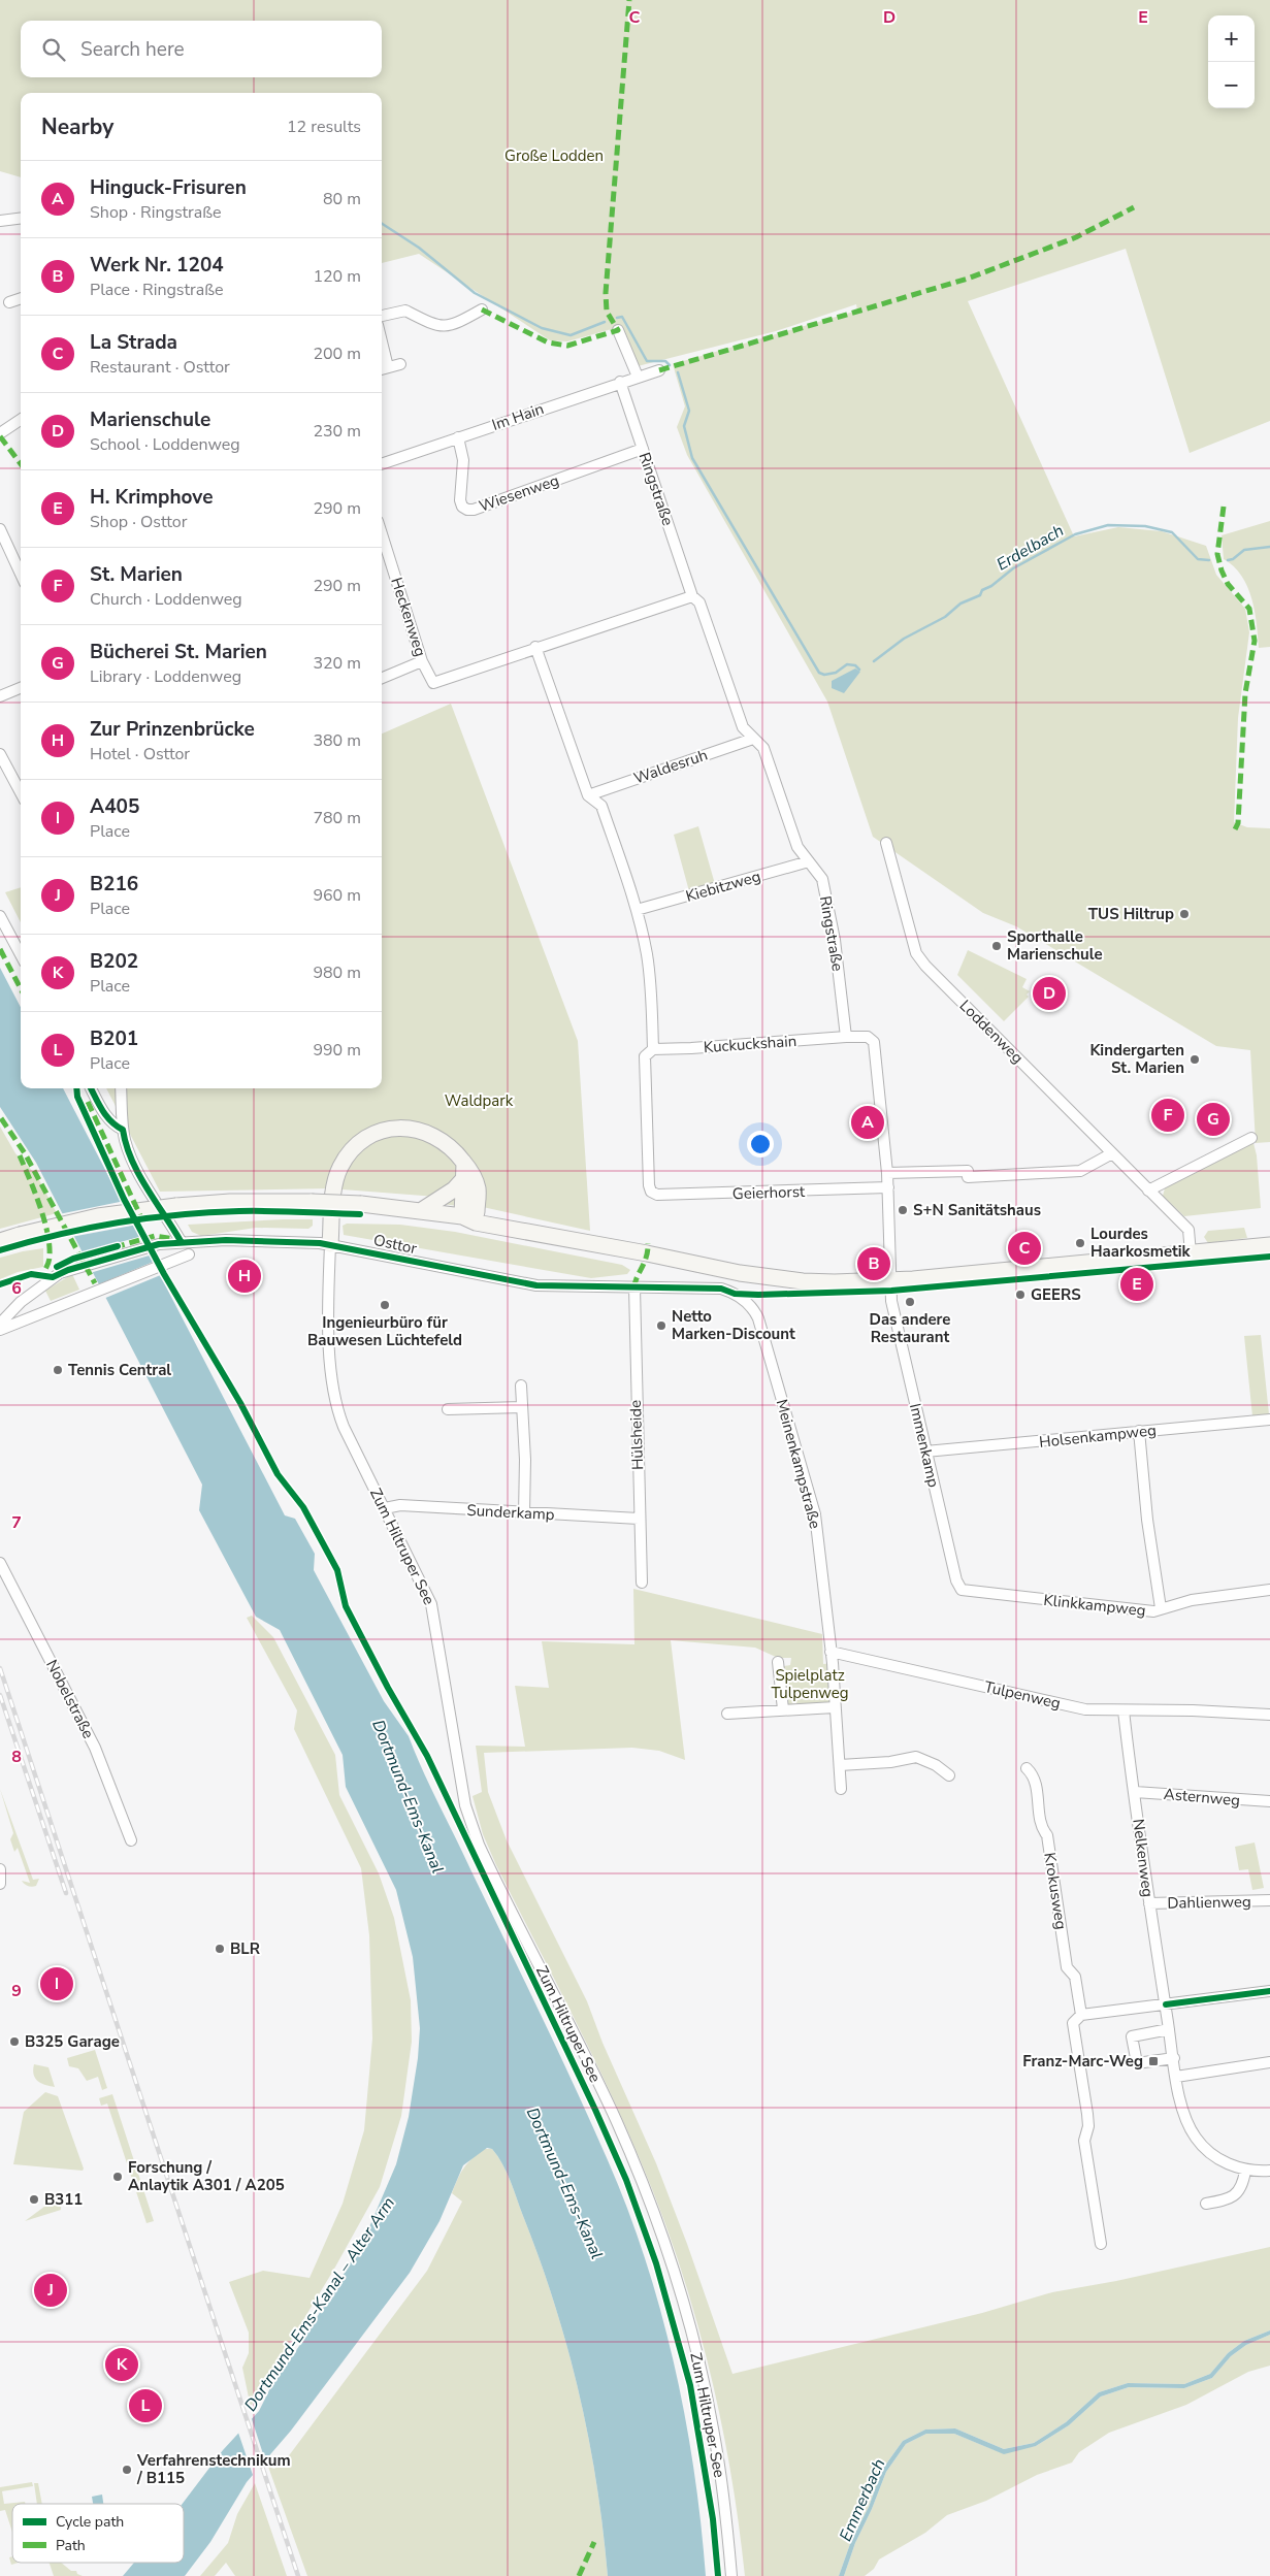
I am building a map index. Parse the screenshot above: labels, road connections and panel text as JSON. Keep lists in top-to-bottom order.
{
  "streets": {
    "street": [
      "Im Hain",
      "Ringstraße",
      "Wiesenweg",
      "Heckenweg",
      "Waldesruh",
      "Kiebitzweg",
      "Loddenweg",
      "Kuckuckshain",
      "Geierhorst",
      "Osttor",
      "Hülsheide",
      "Holsenkampweg",
      "Immenkamp",
      "Meinenkampstraße",
      "Sunderkamp",
      "Zum Hiltruper See",
      "Klinkkampweg",
      "Tulpenweg",
      "Nobelstraße",
      "Asternweg",
      "Nelkenweg",
      "Krokusweg",
      "Dahlienweg"
    ]
  },
  "crossings": [
    ["Im Hain", "Ringstraße"],
    ["Im Hain", "Wiesenweg"],
    ["Ringstraße", "Wiesenweg"],
    ["Ringstraße", "Waldesruh"],
    ["Ringstraße", "Kiebitzweg"],
    ["Ringstraße", "Kuckuckshain"],
    ["Kuckuckshain", "Geierhorst"],
    ["Osttor", "Hülsheide"],
    ["Osttor", "Meinenkampstraße"],
    ["Osttor", "Zum Hiltruper See"],
    ["Hülsheide", "Sunderkamp"],
    ["Holsenkampweg", "Immenkamp"],
    ["Immenkamp", "Klinkkampweg"],
    ["Meinenkampstraße", "Tulpenweg"],
    ["Sunderkamp", "Zum Hiltruper See"],
    ["Tulpenweg", "Nelkenweg"],
    ["Asternweg", "Nelkenweg"],
    ["Nelkenweg", "Dahlienweg"]
  ],
  "water": [
    "Erdelbach",
    "Dortmund-Ems-Kanal",
    "Dortmund-Ems-Kanal – Alter Arm",
    "Emmerbach"
  ],
  "parks": ["Große Lodden", "Waldpark", "Spielplatz Tulpenweg"],
  "places": {
    "other": [
      "TUS Hiltrup",
      "Sporthalle Marienschule",
      "Kindergarten St. Marien",
      "S+N Sanitätshaus",
      "Lourdes Haarkosmetik",
      "GEERS",
      "Das andere Restaurant",
      "Ingenieurbüro für Bauwesen Lüchtefeld",
      "Netto Marken-Discount",
      "Tennis Central",
      "BLR",
      "B325 Garage",
      "Forschung / Anlaytik A301 / A205",
      "B311",
      "Verfahrenstechnikum / B115"
    ],
    "transit": ["Franz-Marc-Weg"]
  },
  "legend": ["Cycle path", "Path"],
  "page": {
    "map_buttons": ["+", "−"],
    "search": "Search here",
    "heading": ["Nearby", "12 results"],
    "list": [
      {
        "mark": "A",
        "name": "Hinguck-Frisuren",
        "note": "Shop · Ringstraße",
        "value": "80 m"
      },
      {
        "mark": "B",
        "name": "Werk Nr. 1204",
        "note": "Place · Ringstraße",
        "value": "120 m"
      },
      {
        "mark": "C",
        "name": "La Strada",
        "note": "Restaurant · Osttor",
        "value": "200 m"
      },
      {
        "mark": "D",
        "name": "Marienschule",
        "note": "School · Loddenweg",
        "value": "230 m"
      },
      {
        "mark": "E",
        "name": "H. Krimphove",
        "note": "Shop · Osttor",
        "value": "290 m"
      },
      {
        "mark": "F",
        "name": "St. Marien",
        "note": "Church · Loddenweg",
        "value": "290 m"
      },
      {
        "mark": "G",
        "name": "Bücherei St. Marien",
        "note": "Library · Loddenweg",
        "value": "320 m"
      },
      {
        "mark": "H",
        "name": "Zur Prinzenbrücke",
        "note": "Hotel · Osttor",
        "value": "380 m"
      },
      {
        "mark": "I",
        "name": "A405",
        "note": "Place",
        "value": "780 m"
      },
      {
        "mark": "J",
        "name": "B216",
        "note": "Place",
        "value": "960 m"
      },
      {
        "mark": "K",
        "name": "B202",
        "note": "Place",
        "value": "980 m"
      },
      {
        "mark": "L",
        "name": "B201",
        "note": "Place",
        "value": "990 m"
      }
    ],
    "pins": [
      "D",
      "F",
      "G",
      "A",
      "C",
      "B",
      "H",
      "E",
      "I",
      "J",
      "K",
      "L"
    ]
  },
  "grid": {
    "columns": ["C", "D", "E"],
    "rows": [
      "6",
      "7",
      "8",
      "9"
    ]
  }
}
